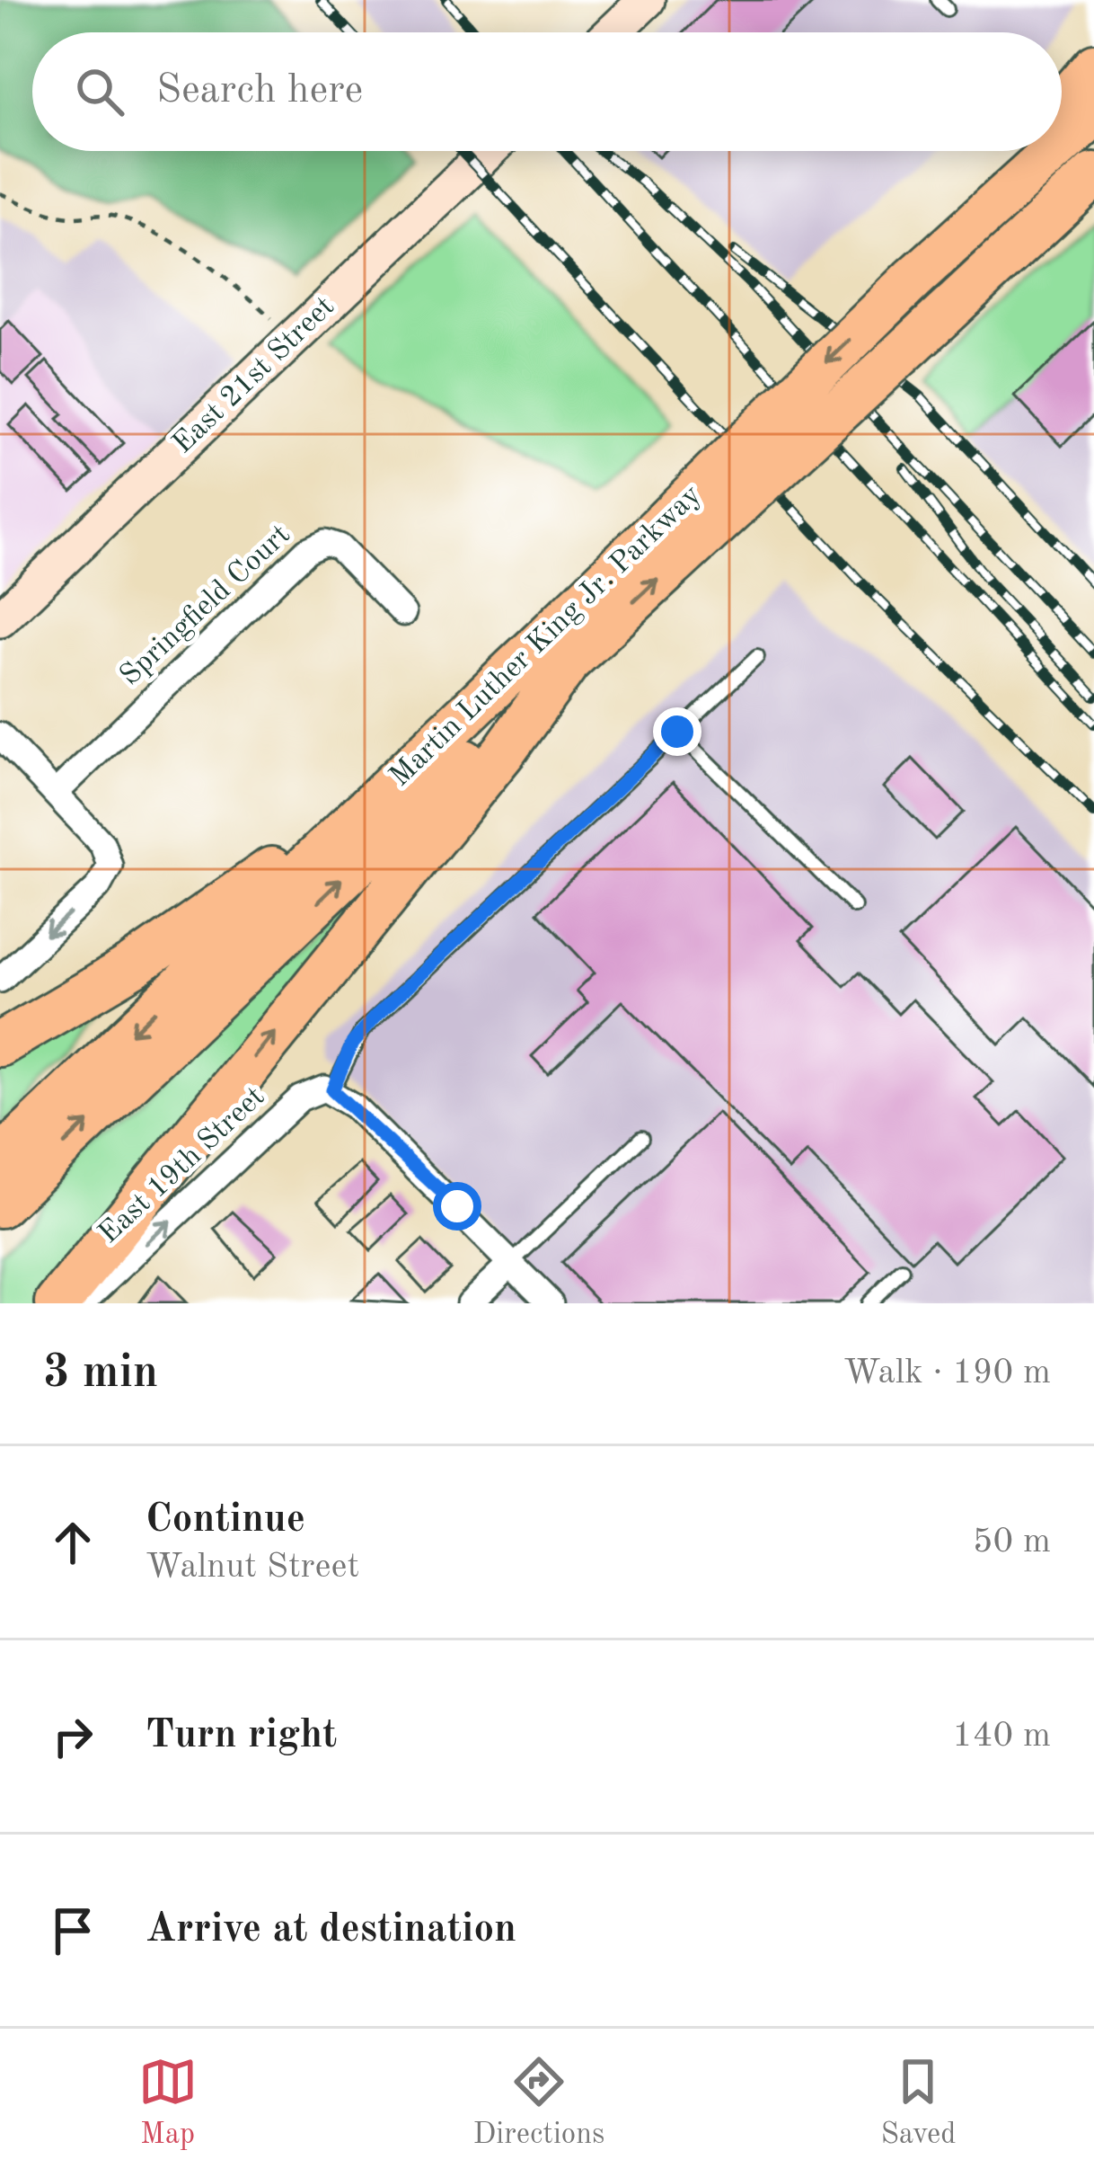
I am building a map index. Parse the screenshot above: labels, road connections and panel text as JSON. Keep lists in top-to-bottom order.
{
  "streets": {
    "highway": ["Martin Luther King Jr. Parkway"],
    "street": ["East 21st Street", "Springfield Court", "East 19th Street"]
  },
  "one_way": ["East 19th Street"],
  "page": {
    "search": "Search here",
    "heading": ["3 min", "Walk · 190 m"],
    "list": [
      ["Continue", "Walnut Street", "50 m"],
      ["Turn right", "140 m"],
      "Arrive at destination"
    ],
    "nav": ["Map", "Directions", "Saved"]
  }
}
